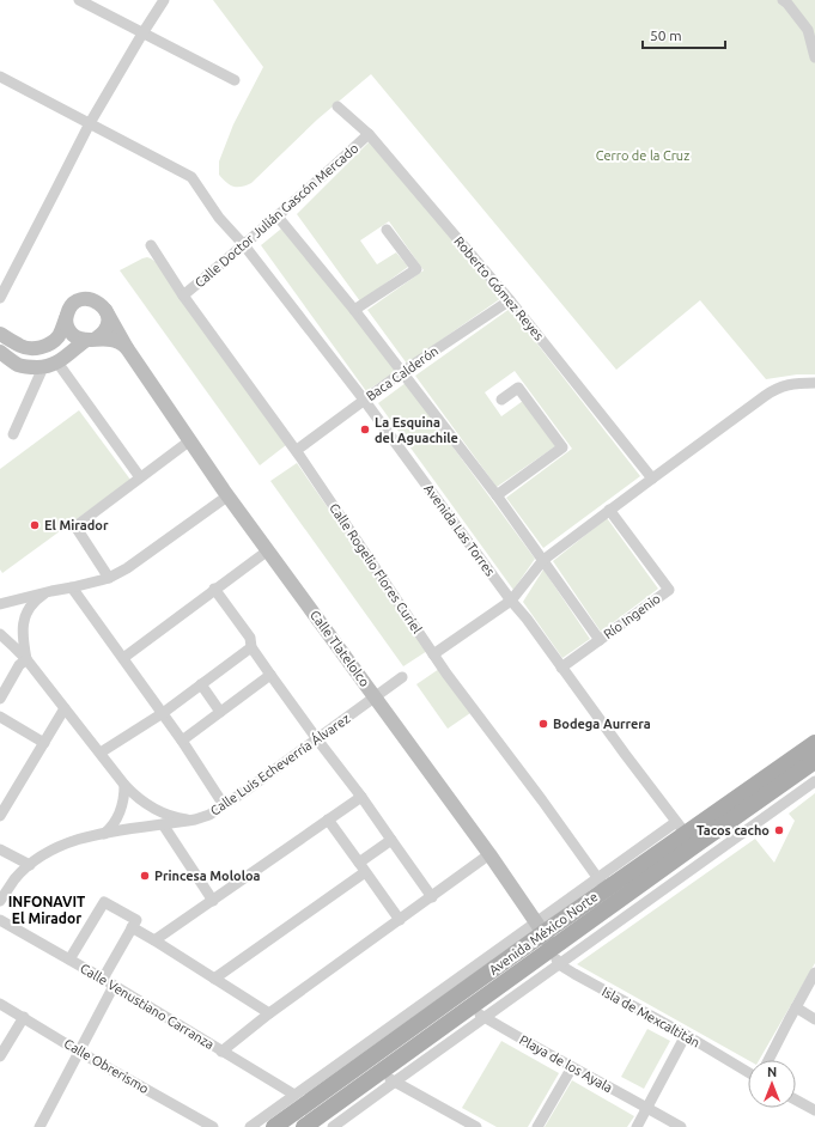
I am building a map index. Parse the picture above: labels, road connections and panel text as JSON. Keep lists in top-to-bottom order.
{
  "streets": {
    "main road": ["Avenida México Norte"],
    "street": [
      "Calle Doctor Julián Gascón Mercado",
      "Roberto Gómez Reyes",
      "Baca Calderón",
      "Avenida Las Torres",
      "Calle Rogelio Flores Curiel",
      "Río Ingenio",
      "Calle Tlatelolco",
      "Calle Luis Echeverría Álvarez",
      "Calle Venustiano Carranza",
      "Isla de Mexcaltitán",
      "Playa de los Ayala",
      "Calle Obrerismo"
    ]
  },
  "crossings": [
    ["Calle Doctor Julián Gascón Mercado", "Roberto Gómez Reyes"],
    ["Calle Doctor Julián Gascón Mercado", "Avenida Las Torres"],
    ["Calle Doctor Julián Gascón Mercado", "Calle Rogelio Flores Curiel"],
    ["Roberto Gómez Reyes", "Baca Calderón"],
    ["Baca Calderón", "Avenida Las Torres"],
    ["Baca Calderón", "Calle Rogelio Flores Curiel"],
    ["Avenida Las Torres", "Río Ingenio"],
    ["Avenida Las Torres", "Avenida México Norte"],
    ["Calle Rogelio Flores Curiel", "Avenida México Norte"],
    ["Calle Tlatelolco", "Calle Luis Echeverría Álvarez"],
    ["Calle Tlatelolco", "Avenida México Norte"],
    ["Avenida México Norte", "Calle Venustiano Carranza"],
    ["Avenida México Norte", "Isla de Mexcaltitán"],
    ["Avenida México Norte", "Playa de los Ayala"]
  ],
  "districts": ["INFONAVIT El Mirador"],
  "parks": ["Cerro de la Cruz"],
  "places": [
    "La Esquina del Aguachile",
    "El Mirador",
    "Bodega Aurrera",
    "Tacos cacho",
    "Princesa Mololoa"
  ],
  "scale_bar": "50 m",
  "north": "top"
}
